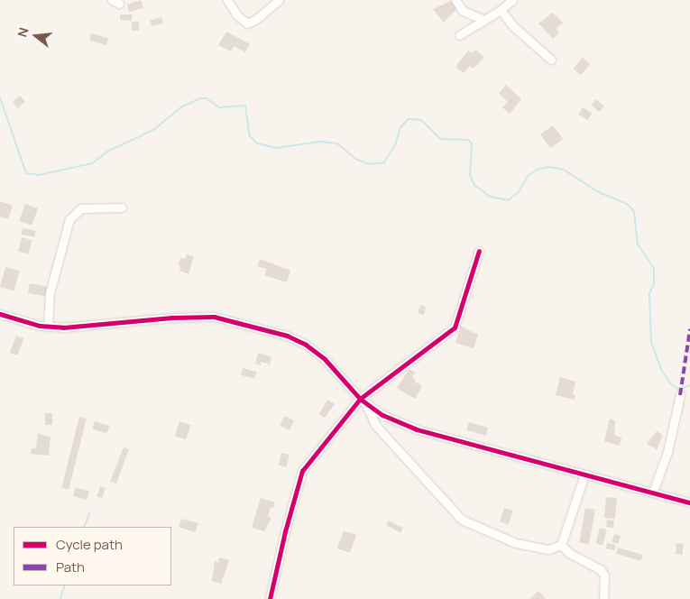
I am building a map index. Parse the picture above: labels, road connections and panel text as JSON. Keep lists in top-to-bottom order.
{
  "legend": ["Cycle path", "Path"],
  "north": "left"
}
